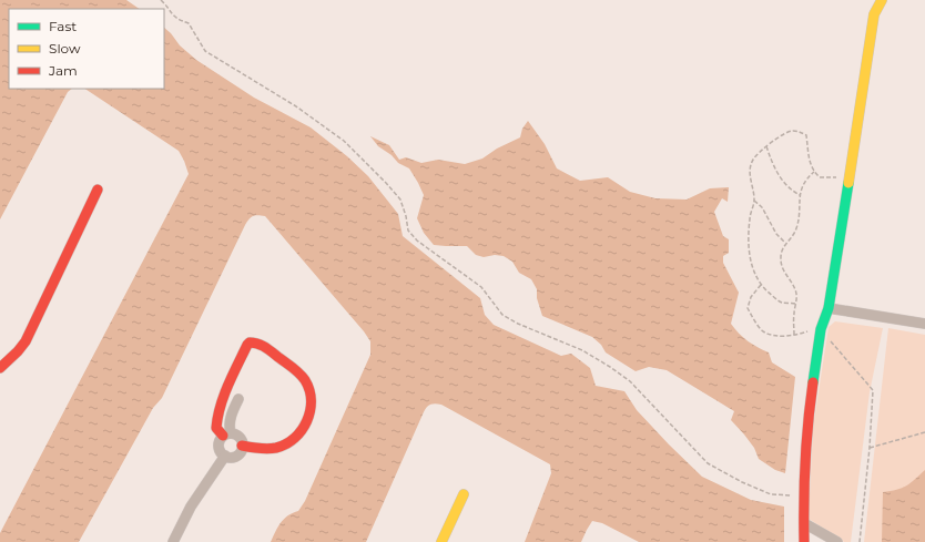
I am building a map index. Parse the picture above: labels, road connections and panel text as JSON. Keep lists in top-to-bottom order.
{
  "legend": ["Fast", "Slow", "Jam"]
}
